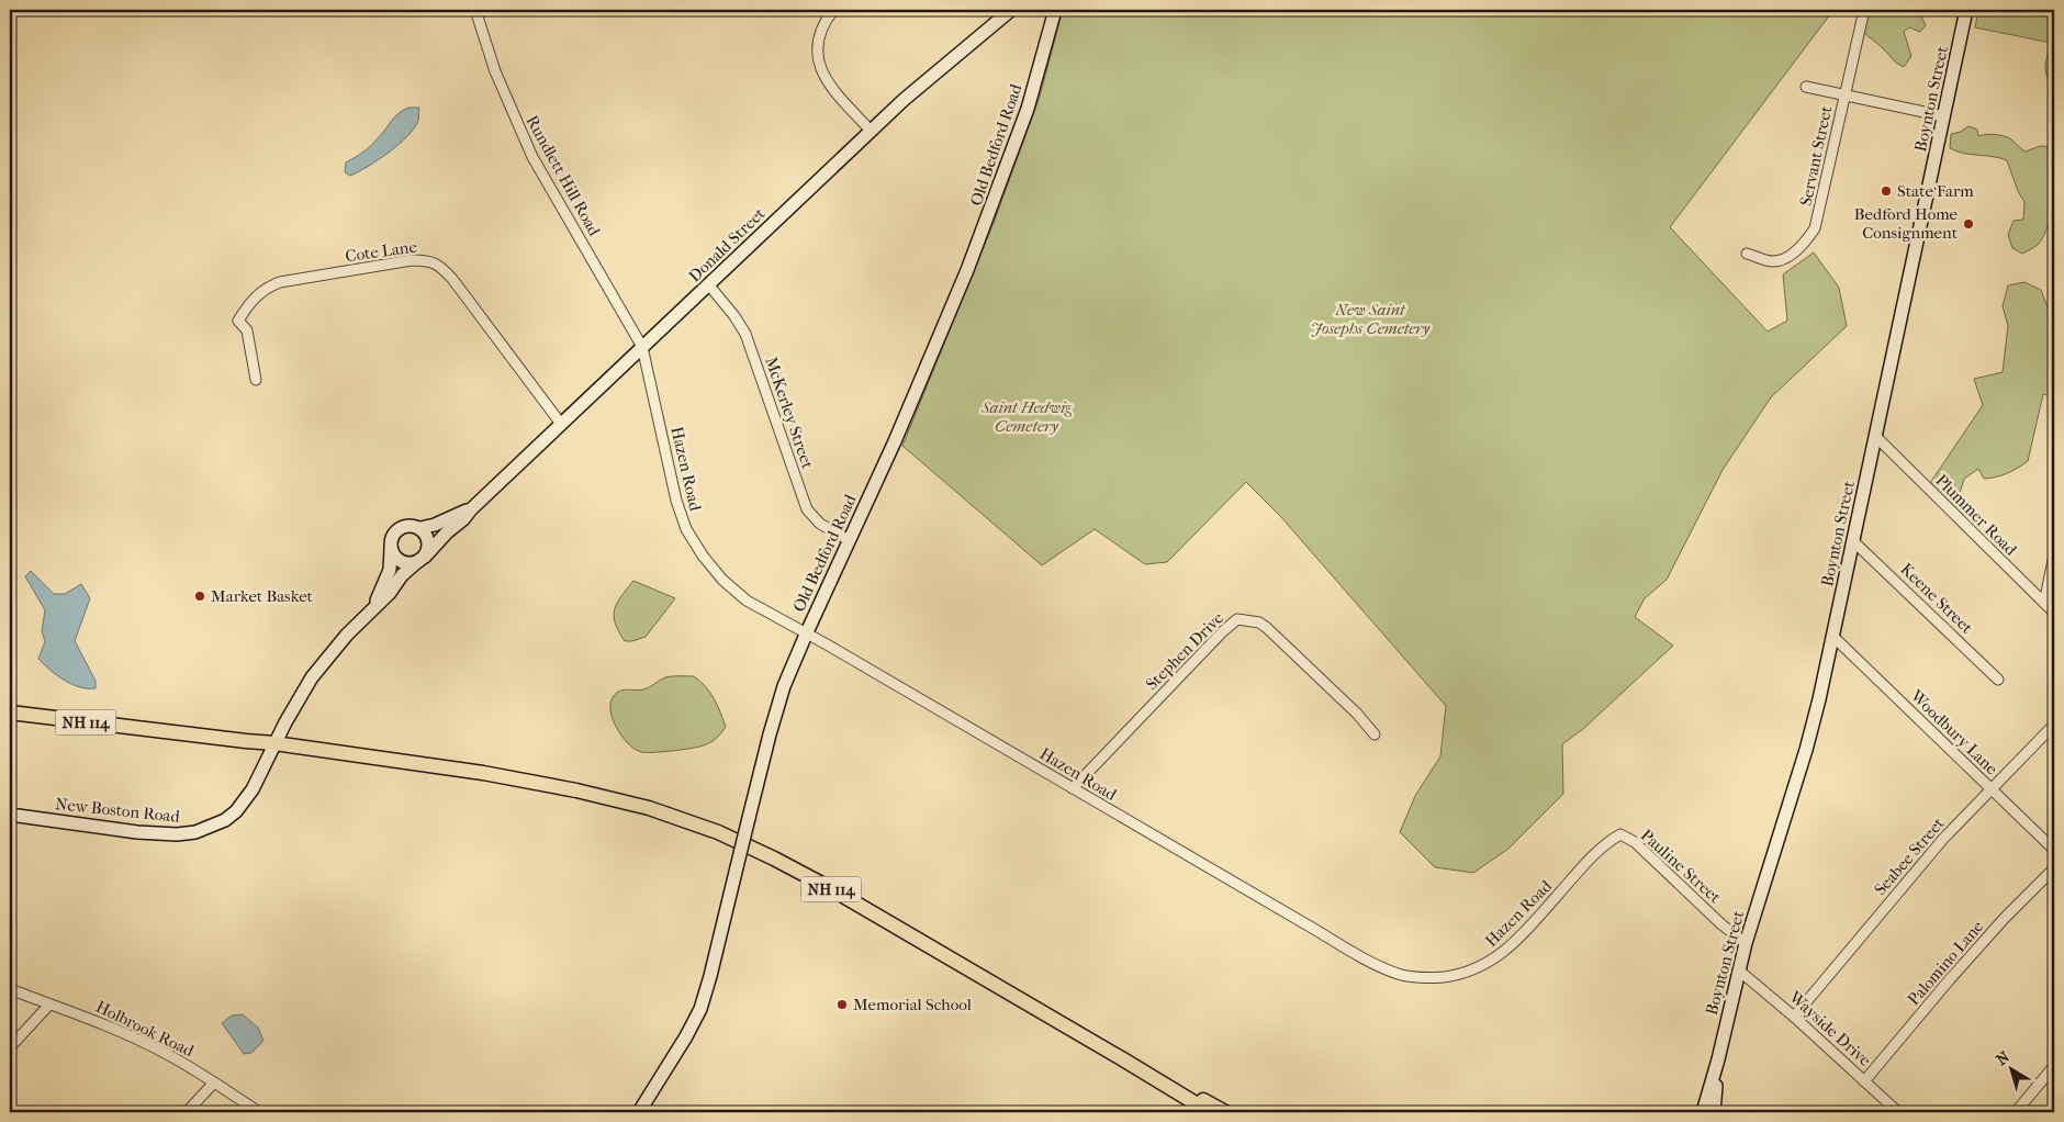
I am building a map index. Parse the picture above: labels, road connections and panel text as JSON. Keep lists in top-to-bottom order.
{
  "streets": {
    "main road": ["NH 114"],
    "street": [
      "Boynton Street",
      "Old Bedford Road",
      "Servant Street",
      "Rundlett Hill Road",
      "Donald Street",
      "Cote Lane",
      "McKerley Street",
      "Hazen Road",
      "Plummer Road",
      "Keene Street",
      "Stephen Drive",
      "Woodbury Lane",
      "New Boston Road",
      "Seabee Street",
      "Pauline Street",
      "Palomino Lane",
      "Holbrook Road",
      "Wayside Drive"
    ]
  },
  "crossings": [
    ["Boynton Street", "Plummer Road"],
    ["Boynton Street", "Keene Street"],
    ["Boynton Street", "Woodbury Lane"],
    ["Boynton Street", "Pauline Street"],
    ["Boynton Street", "Wayside Drive"],
    ["Old Bedford Road", "McKerley Street"],
    ["Old Bedford Road", "Hazen Road"],
    ["Rundlett Hill Road", "Donald Street"],
    ["Rundlett Hill Road", "Hazen Road"],
    ["Donald Street", "Cote Lane"],
    ["Donald Street", "McKerley Street"],
    ["Donald Street", "Hazen Road"],
    ["Donald Street", "NH 114"],
    ["Donald Street", "New Boston Road"],
    ["Hazen Road", "Stephen Drive"],
    ["Hazen Road", "Pauline Street"],
    ["NH 114", "New Boston Road"],
    ["Woodbury Lane", "Seabee Street"],
    ["Seabee Street", "Wayside Drive"],
    ["Palomino Lane", "Wayside Drive"]
  ],
  "parks": ["New Saint Josephs Cemetery", "Saint Hedwig Cemetery"],
  "places": [
    "State Farm",
    "Bedford Home Consignment",
    "Market Basket",
    "Memorial School"
  ],
  "north": "top left"
}
